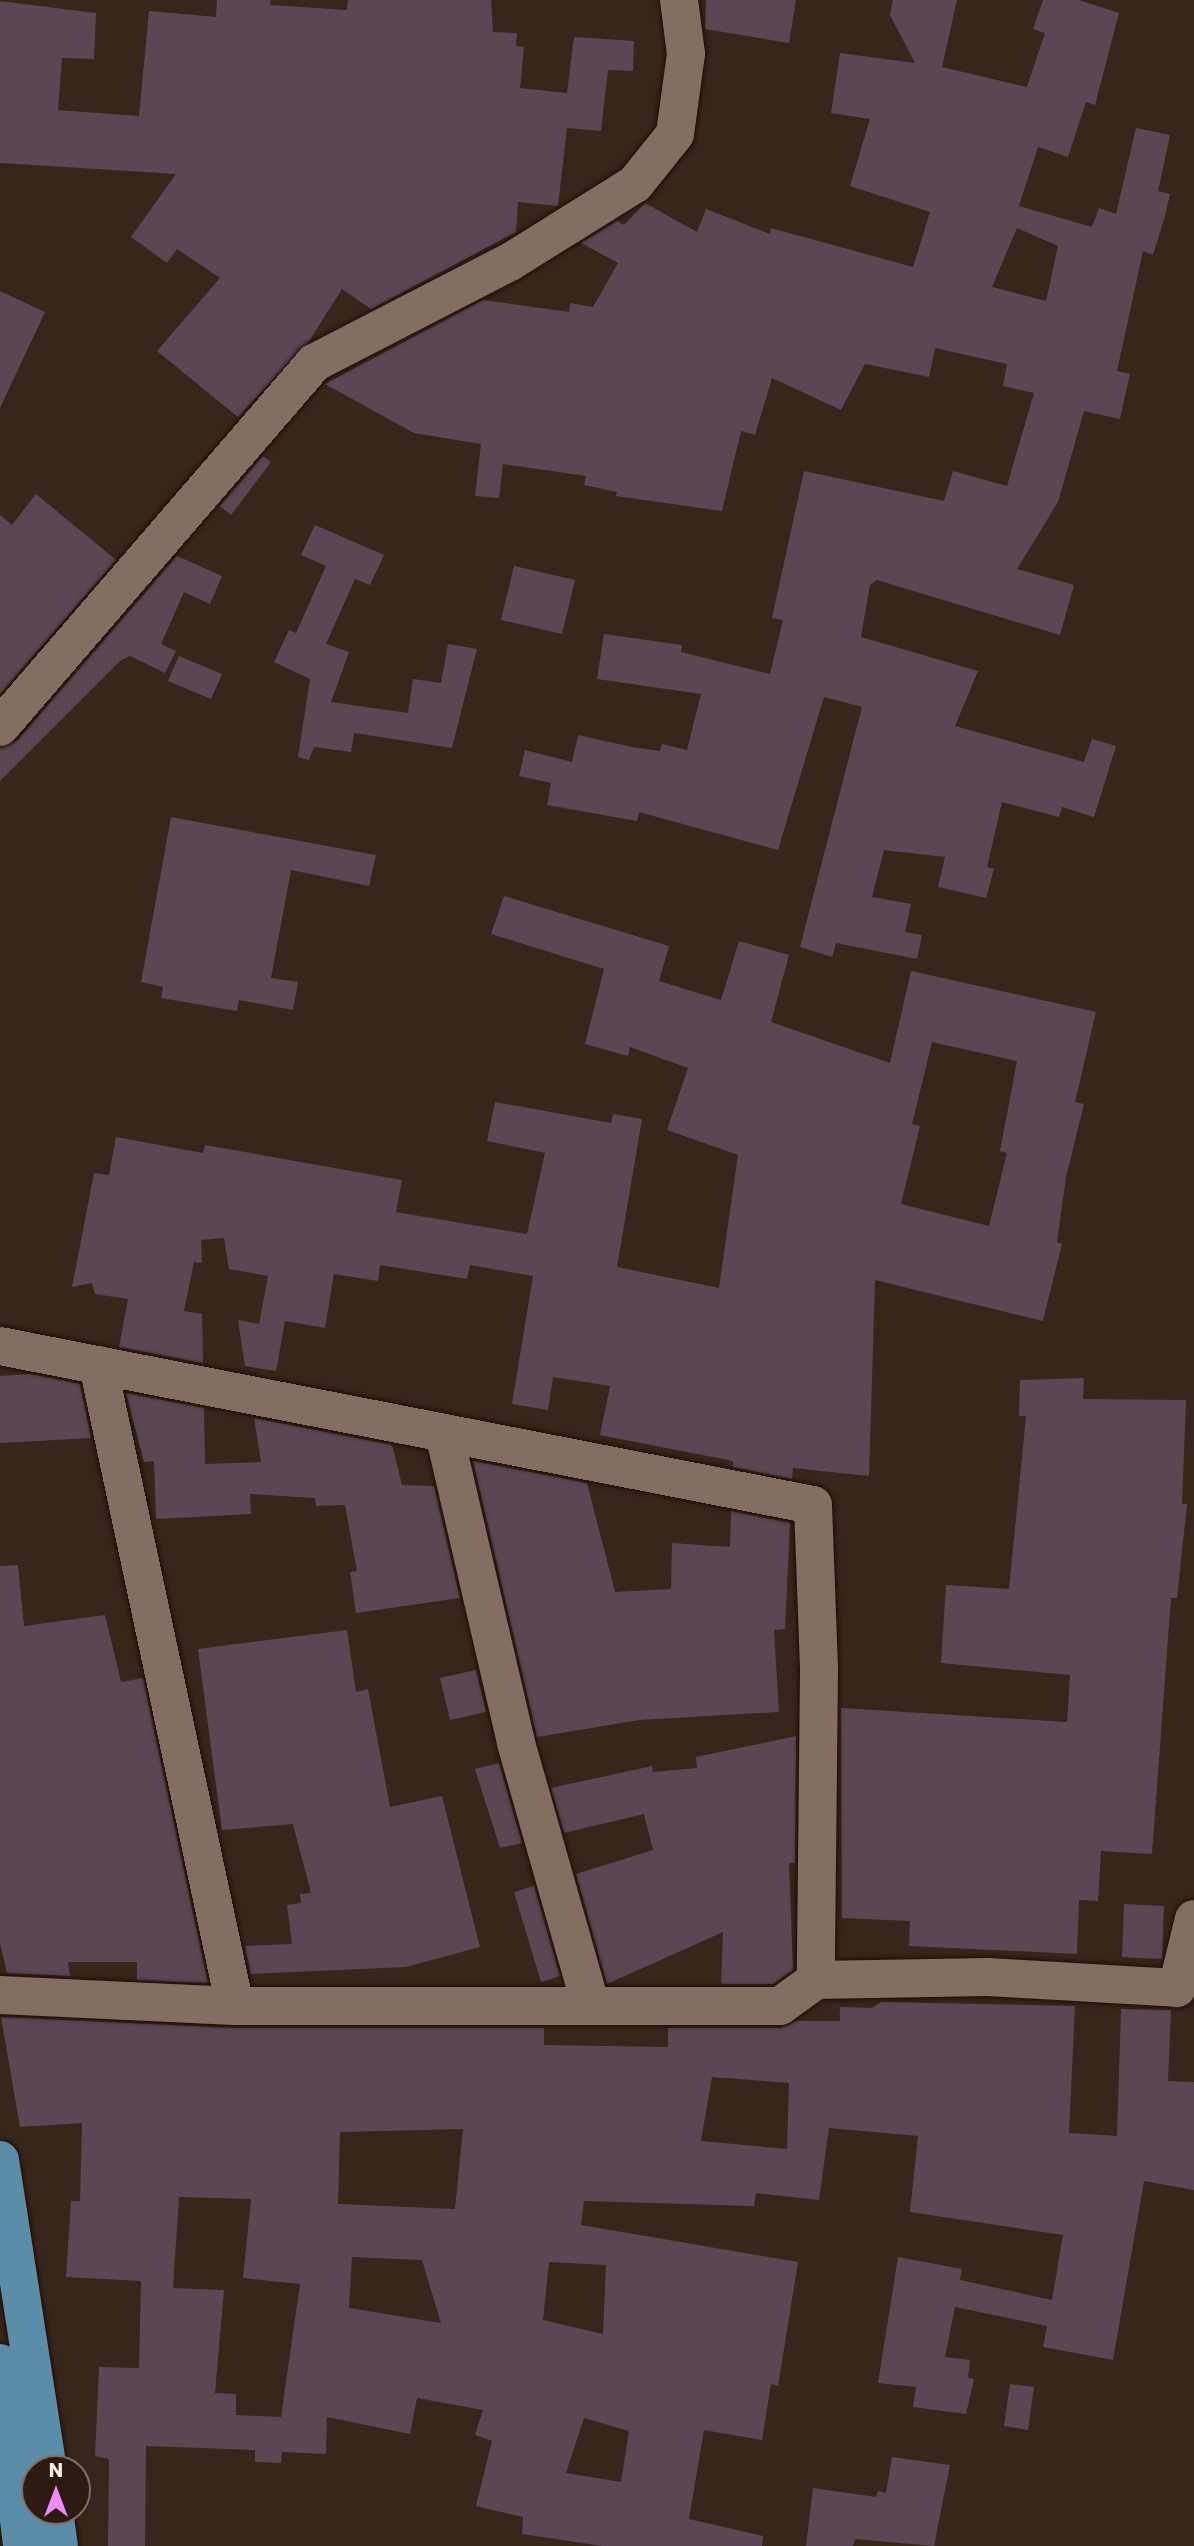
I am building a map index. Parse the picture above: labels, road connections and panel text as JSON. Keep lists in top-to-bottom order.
{
  "north": "top"
}
